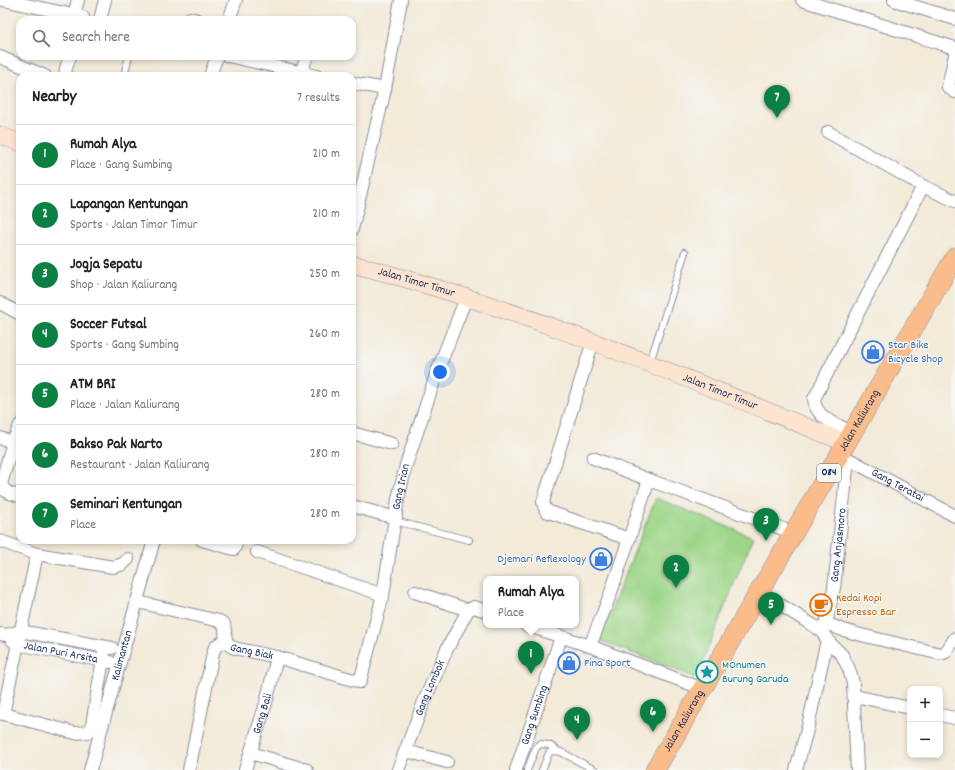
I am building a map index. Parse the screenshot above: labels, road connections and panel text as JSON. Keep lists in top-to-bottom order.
{
  "streets": {
    "main road": ["Jalan Kaliurang", "084"],
    "street": [
      "Jalan Timor Timur",
      "Gang Teratai",
      "Gang Irian",
      "Gang Anjasmoro",
      "Gang Biak",
      "Jalan Puri Arsita",
      "Kalimantan",
      "Gang Lombok",
      "Gang Bali",
      "Gang Sumbing"
    ]
  },
  "crossings": [
    ["Jalan Timor Timur", "Jalan Kaliurang"],
    ["Jalan Timor Timur", "Gang Teratai"],
    ["Jalan Timor Timur", "Gang Irian"],
    ["Jalan Timor Timur", "Gang Anjasmoro"],
    ["Jalan Kaliurang", "Gang Teratai"],
    ["Jalan Kaliurang", "Gang Anjasmoro"],
    ["Gang Teratai", "Gang Anjasmoro"],
    ["Gang Irian", "Gang Biak"],
    ["Gang Biak", "Kalimantan"],
    ["Gang Biak", "Gang Bali"],
    ["Jalan Puri Arsita", "Kalimantan"]
  ],
  "places": {
    "shop": ["Star Bike Bicycle Shop", "Djemari Reflexology", "Fina Sport"],
    "cafe": ["Kedai Kopi Espresso Bar"],
    "place": ["MOnumen Burung Garuda"]
  },
  "page": {
    "search": "Search here",
    "heading": ["Nearby", "7 results"],
    "pins": [
      "7",
      "3",
      "2",
      "5",
      "1",
      "6",
      "4"
    ],
    "list": [
      {
        "mark": "1",
        "name": "Rumah Alya",
        "note": "Place · Gang Sumbing",
        "value": "210 m"
      },
      {
        "mark": "2",
        "name": "Lapangan Kentungan",
        "note": "Sports · Jalan Timor Timur",
        "value": "210 m"
      },
      {
        "mark": "3",
        "name": "Jogja Sepatu",
        "note": "Shop · Jalan Kaliurang",
        "value": "250 m"
      },
      {
        "mark": "4",
        "name": "Soccer Futsal",
        "note": "Sports · Gang Sumbing",
        "value": "260 m"
      },
      {
        "mark": "5",
        "name": "ATM BRI",
        "note": "Place · Jalan Kaliurang",
        "value": "280 m"
      },
      {
        "mark": "6",
        "name": "Bakso Pak Narto",
        "note": "Restaurant · Jalan Kaliurang",
        "value": "280 m"
      },
      {
        "mark": "7",
        "name": "Seminari Kentungan",
        "note": "Place",
        "value": "280 m"
      }
    ],
    "popup": ["Rumah Alya", "Place"],
    "map_buttons": ["+", "−"]
  }
}
